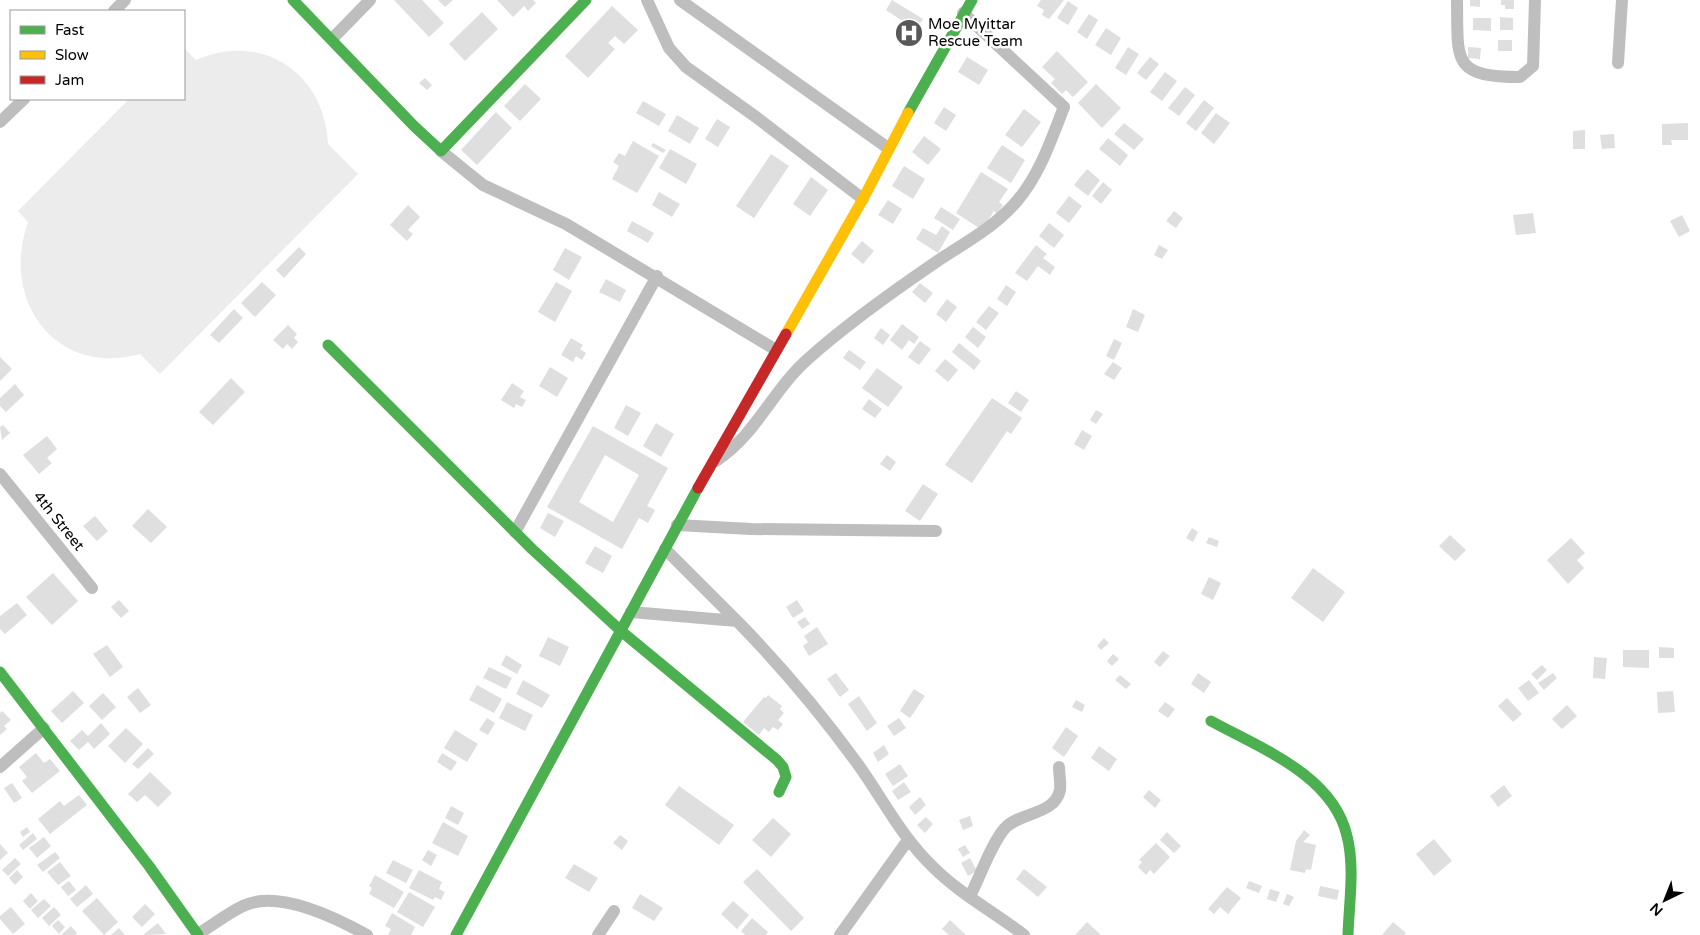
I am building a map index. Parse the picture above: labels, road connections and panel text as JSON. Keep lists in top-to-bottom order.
{
  "streets": {
    "street": ["4th Street"]
  },
  "places": {
    "hospital": ["Moe Myittar Rescue Team"]
  },
  "legend": ["Fast", "Slow", "Jam"],
  "north": "bottom left"
}
